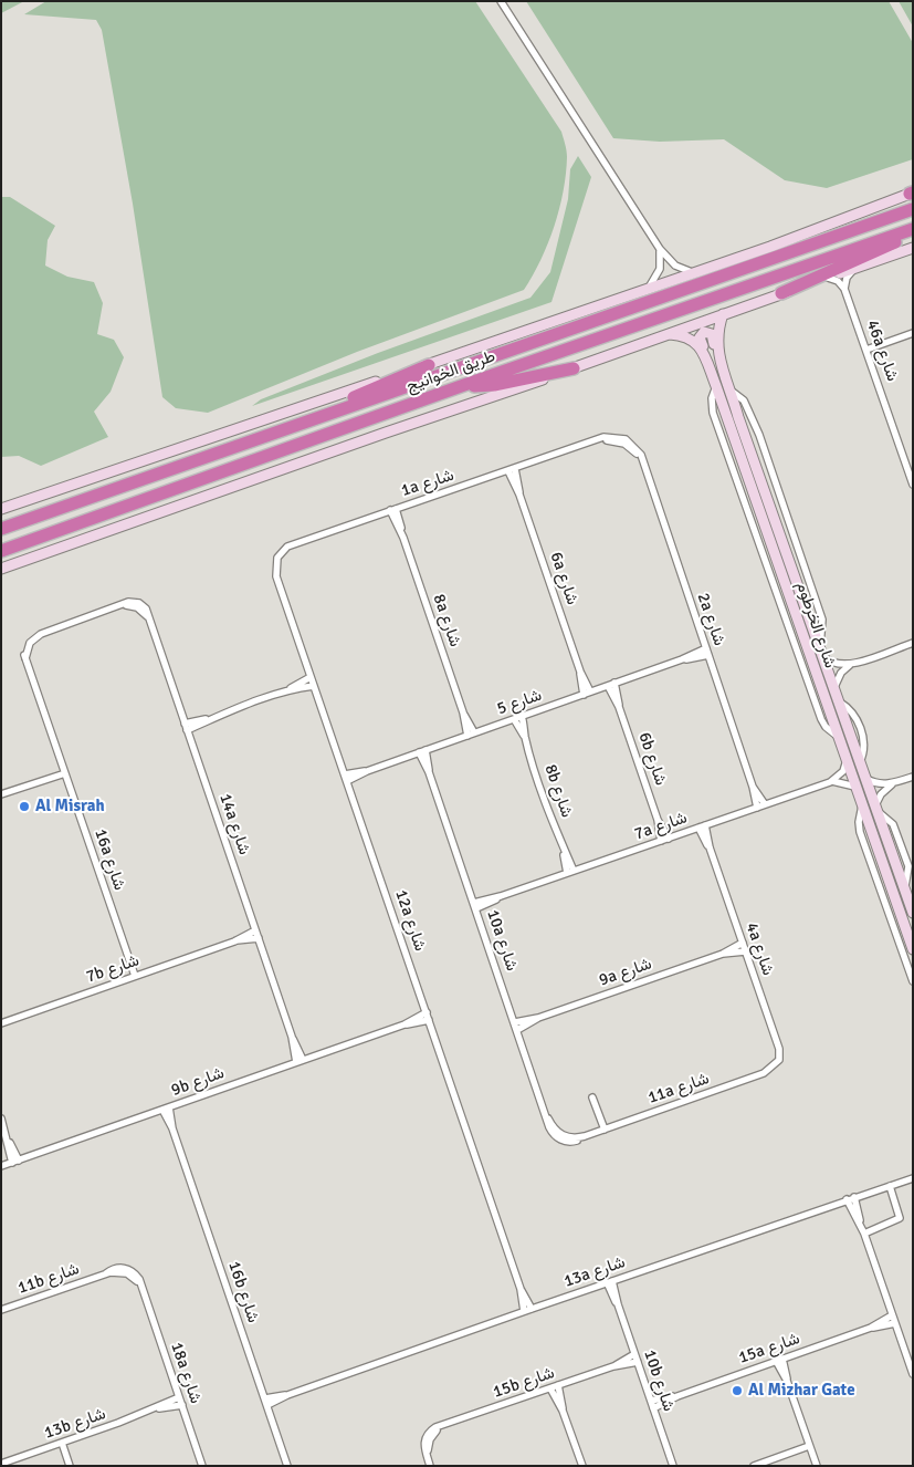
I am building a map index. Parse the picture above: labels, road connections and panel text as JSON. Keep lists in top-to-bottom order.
{
  "streets": {
    "highway": ["طريق الخوانيج"],
    "street": [
      "46a شارع",
      "1a شارع",
      "6a شارع",
      "2a شارع",
      "8a شارع",
      "شارع الخرطوم",
      "شارع 5",
      "6b شارع",
      "8b شارع",
      "14a شارع",
      "7a شارع",
      "16a شارع",
      "12a شارع",
      "10a شارع",
      "4a شارع",
      "7b شارع",
      "9a شارع",
      "9b شارع",
      "11a شارع",
      "13a شارع",
      "11b شارع",
      "16b شارع",
      "15a شارع",
      "18a شارع",
      "10b شارع",
      "15b شارع",
      "13b شارع"
    ]
  },
  "crossings": [
    ["1a شارع", "6a شارع"],
    ["1a شارع", "2a شارع"],
    ["1a شارع", "8a شارع"],
    ["1a شارع", "12a شارع"],
    ["6a شارع", "شارع 5"],
    ["2a شارع", "شارع 5"],
    ["2a شارع", "7a شارع"],
    ["8a شارع", "شارع 5"],
    ["شارع الخرطوم", "7a شارع"],
    ["شارع 5", "6b شارع"],
    ["شارع 5", "8b شارع"],
    ["شارع 5", "12a شارع"],
    ["شارع 5", "10a شارع"],
    ["6b شارع", "7a شارع"],
    ["8b شارع", "7a شارع"],
    ["14a شارع", "16a شارع"],
    ["14a شارع", "7b شارع"],
    ["14a شارع", "9b شارع"],
    ["7a شارع", "10a شارع"],
    ["7a شارع", "4a شارع"],
    ["16a شارع", "7b شارع"],
    ["12a شارع", "9b شارع"],
    ["12a شارع", "13a شارع"],
    ["10a شارع", "9a شارع"],
    ["10a شارع", "11a شارع"],
    ["4a شارع", "9a شارع"],
    ["4a شارع", "11a شارع"],
    ["9b شارع", "16b شارع"],
    ["13a شارع", "16b شارع"],
    ["13a شارع", "10b شارع"],
    ["11b شارع", "18a شارع"],
    ["15a شارع", "10b شارع"],
    ["18a شارع", "13b شارع"],
    ["10b شارع", "15b شارع"]
  ],
  "places": ["Al Misrah", "Al Mizhar Gate"]
}
